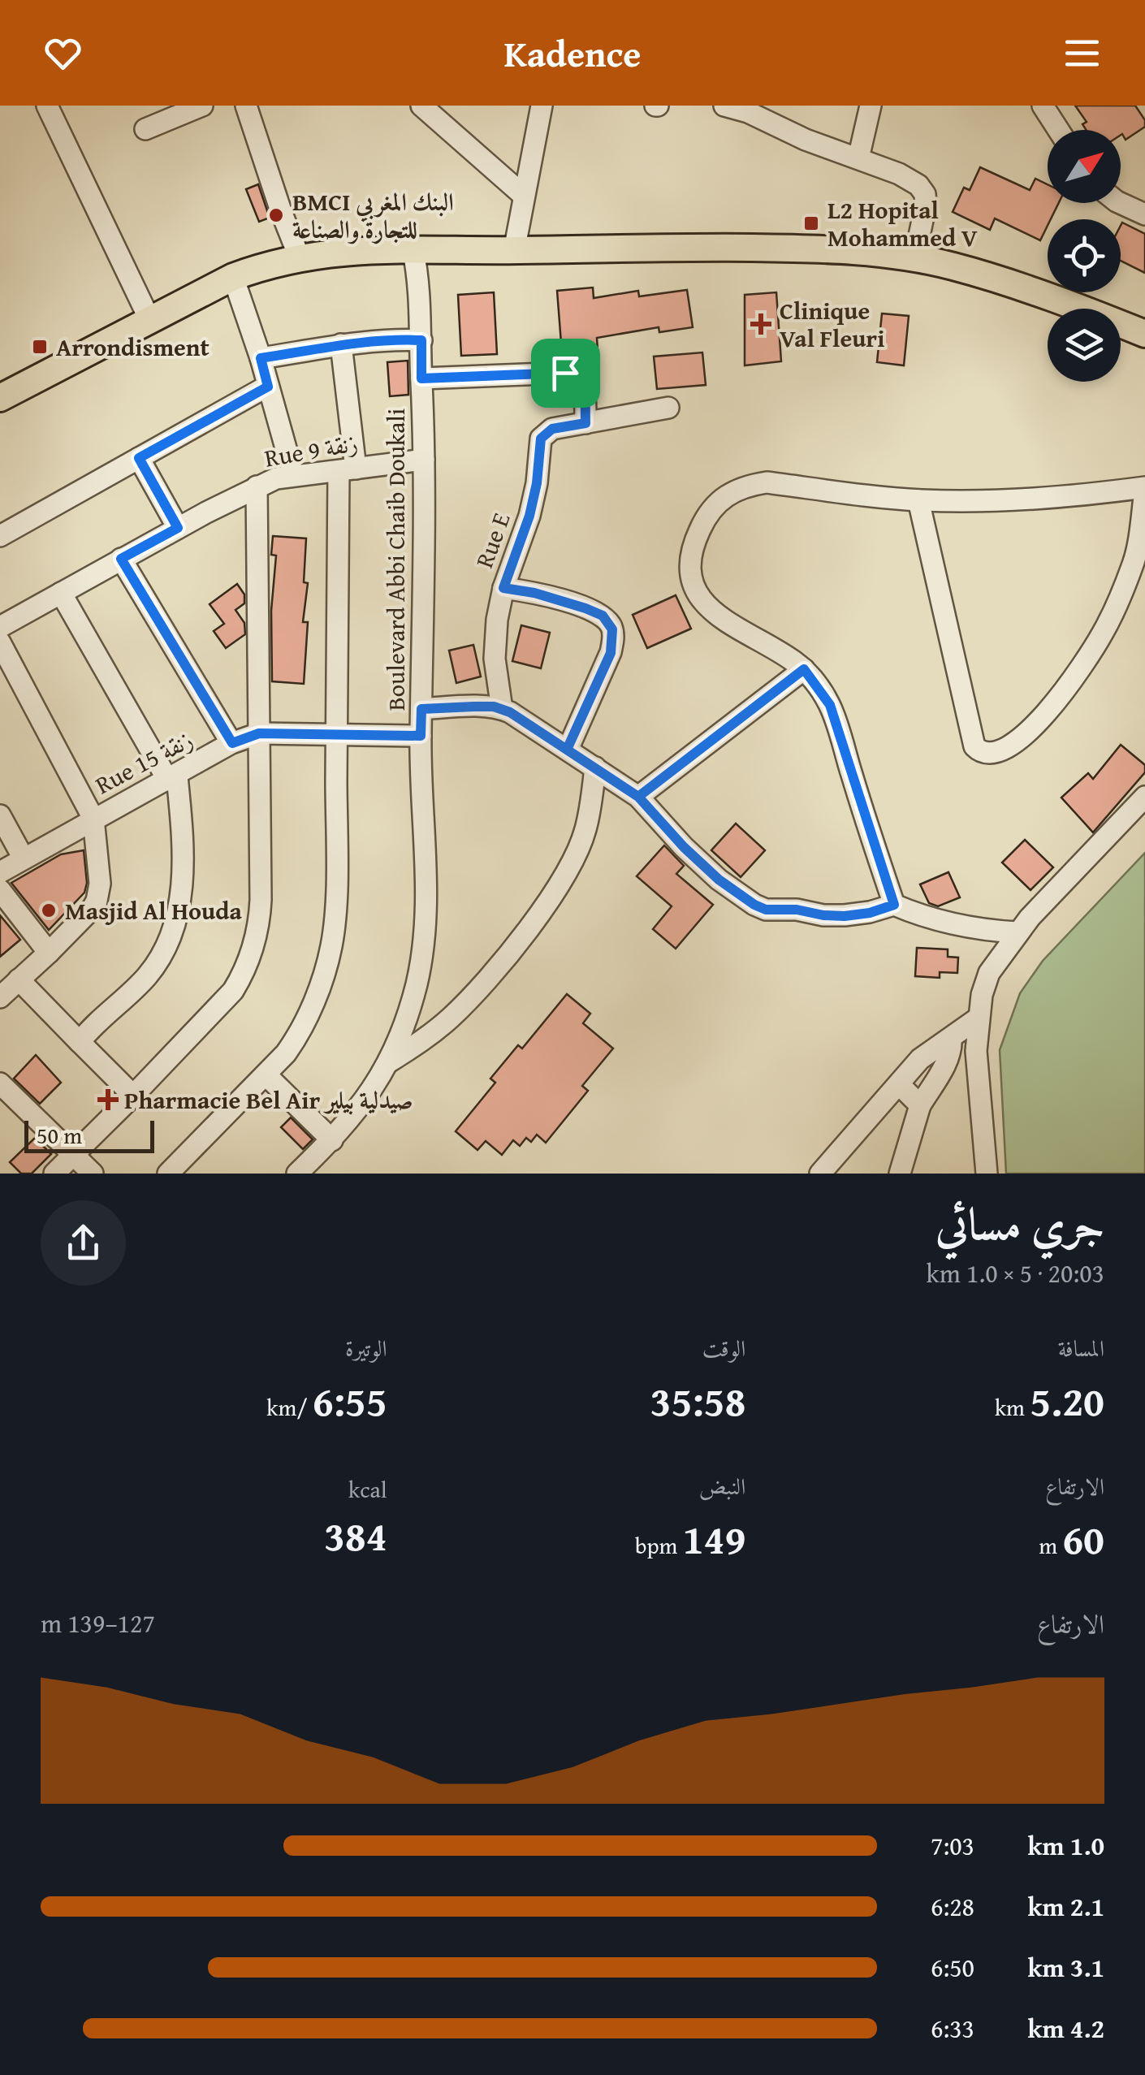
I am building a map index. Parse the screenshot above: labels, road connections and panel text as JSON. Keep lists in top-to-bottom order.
{
  "streets": {
    "street": [
      "Rue 9 زنقة",
      "Rue E",
      "Boulevard Abbi Chaib Doukali",
      "Rue 15 زنقة"
    ]
  },
  "crossings": [
    ["Rue 9 زنقة", "Boulevard Abbi Chaib Doukali"],
    ["Boulevard Abbi Chaib Doukali", "Rue 15 زنقة"]
  ],
  "places": {
    "other": ["BMCI البنك المغربي للتجارة والصناعة", "Masjid Al Houda"],
    "transit": ["L2 Hopital Mohammed V", "Arrondisment"],
    "health": ["Clinique Val Fleuri", "Pharmacie Bel Air صيدلية بيلير"]
  },
  "scale_bar": "50 m",
  "north": "top right",
  "page": {
    "header": "Kadence",
    "scale": "50 m",
    "heading": ["جري مسائي", "20:03 · 5 × 1.0 km"],
    "stats": [
      ["المسافة", "5.20 km"],
      ["الوقت", "35:58"],
      ["الوتيرة", "6:55 /km"],
      ["الارتفاع", "60 m"],
      ["النبض", "149 bpm"],
      ["kcal", "384"]
    ],
    "chart": ["الارتفاع", "127–139 m"],
    "list": [
      {
        "name": "1.0 km",
        "note": "7:03"
      },
      {
        "name": "2.1 km",
        "note": "6:28"
      },
      {
        "name": "3.1 km",
        "note": "6:50"
      },
      {
        "name": "4.2 km",
        "note": "6:33"
      }
    ]
  }
}
